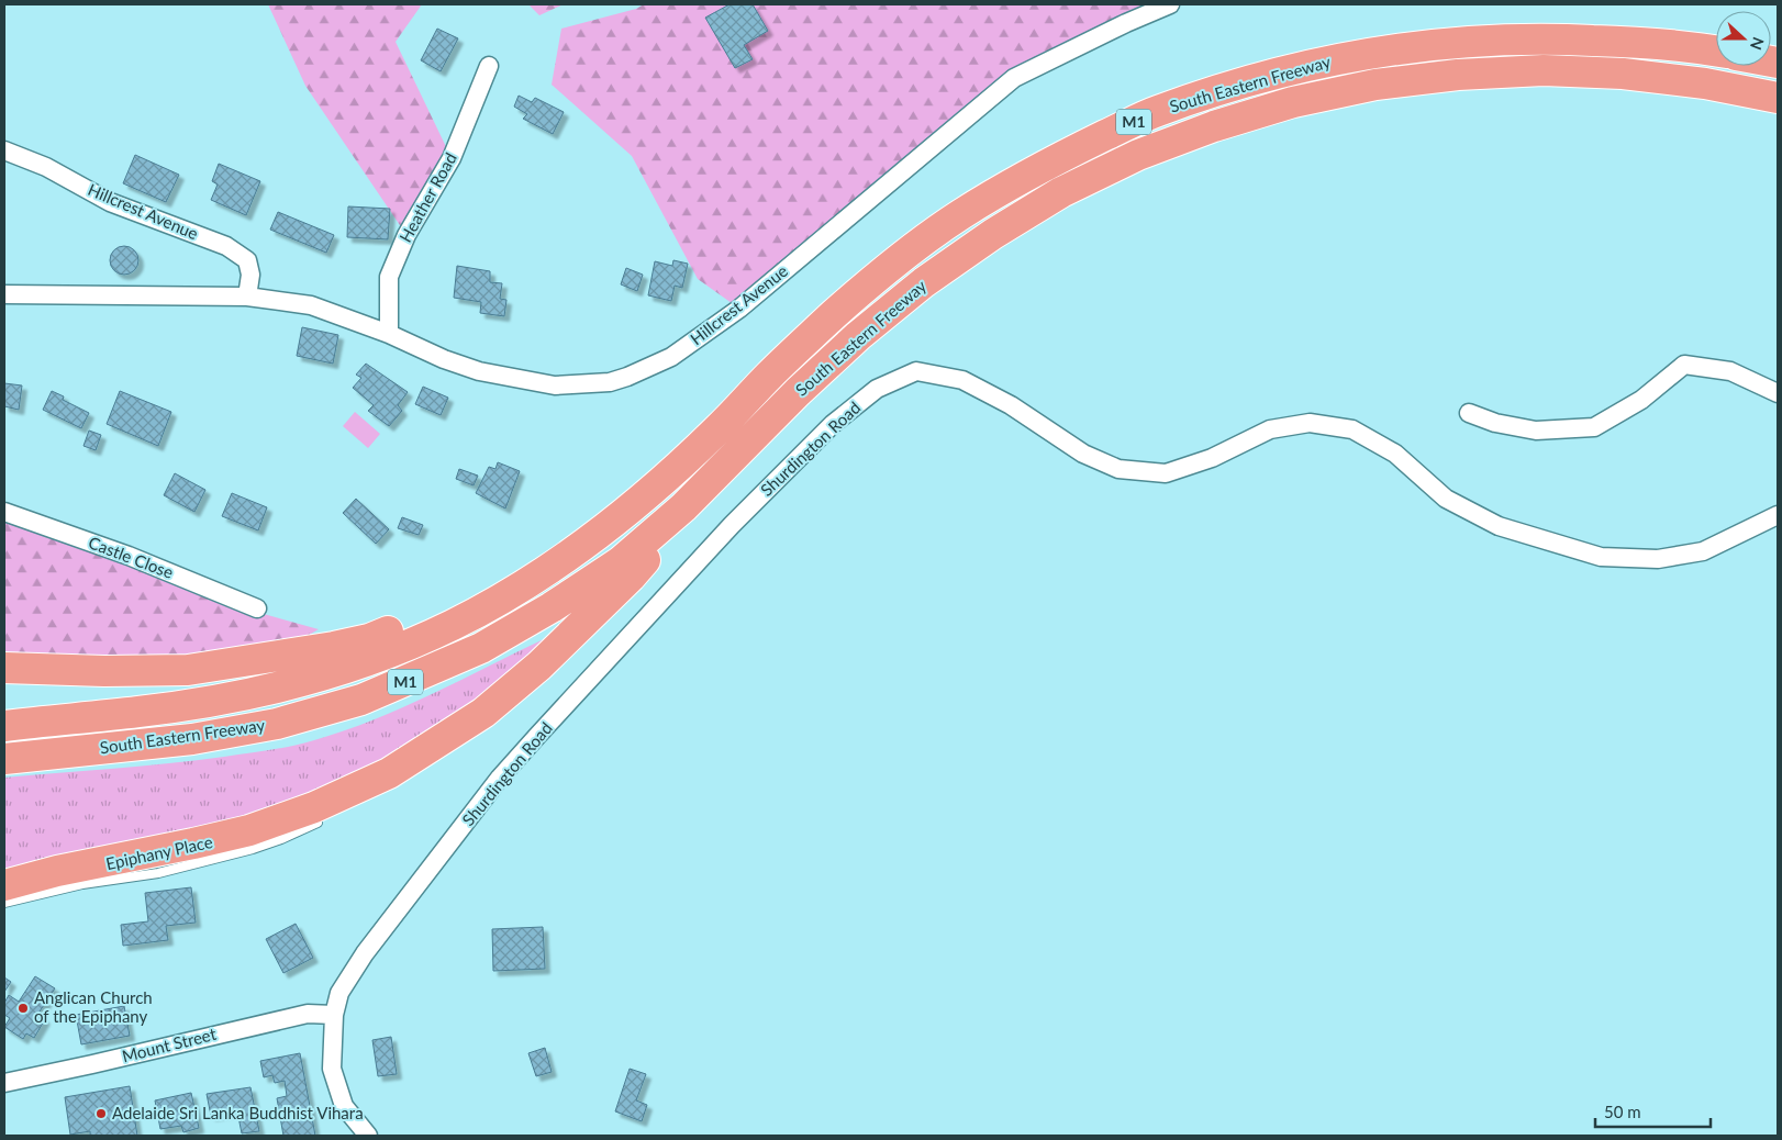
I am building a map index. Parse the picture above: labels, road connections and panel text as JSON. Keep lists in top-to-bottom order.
{
  "streets": {
    "highway": ["South Eastern Freeway", "M1"],
    "street": [
      "Heather Road",
      "Hillcrest Avenue",
      "Shurdington Road",
      "Castle Close",
      "Mount Street"
    ],
    "lane": ["Epiphany Place"]
  },
  "crossings": [
    ["South Eastern Freeway", "M1"],
    ["Heather Road", "Hillcrest Avenue"],
    ["Shurdington Road", "Mount Street"]
  ],
  "places": ["Anglican Church of the Epiphany", "Adelaide Sri Lanka Buddhist Vihara"],
  "scale_bar": "50 m",
  "north": "right"
}
